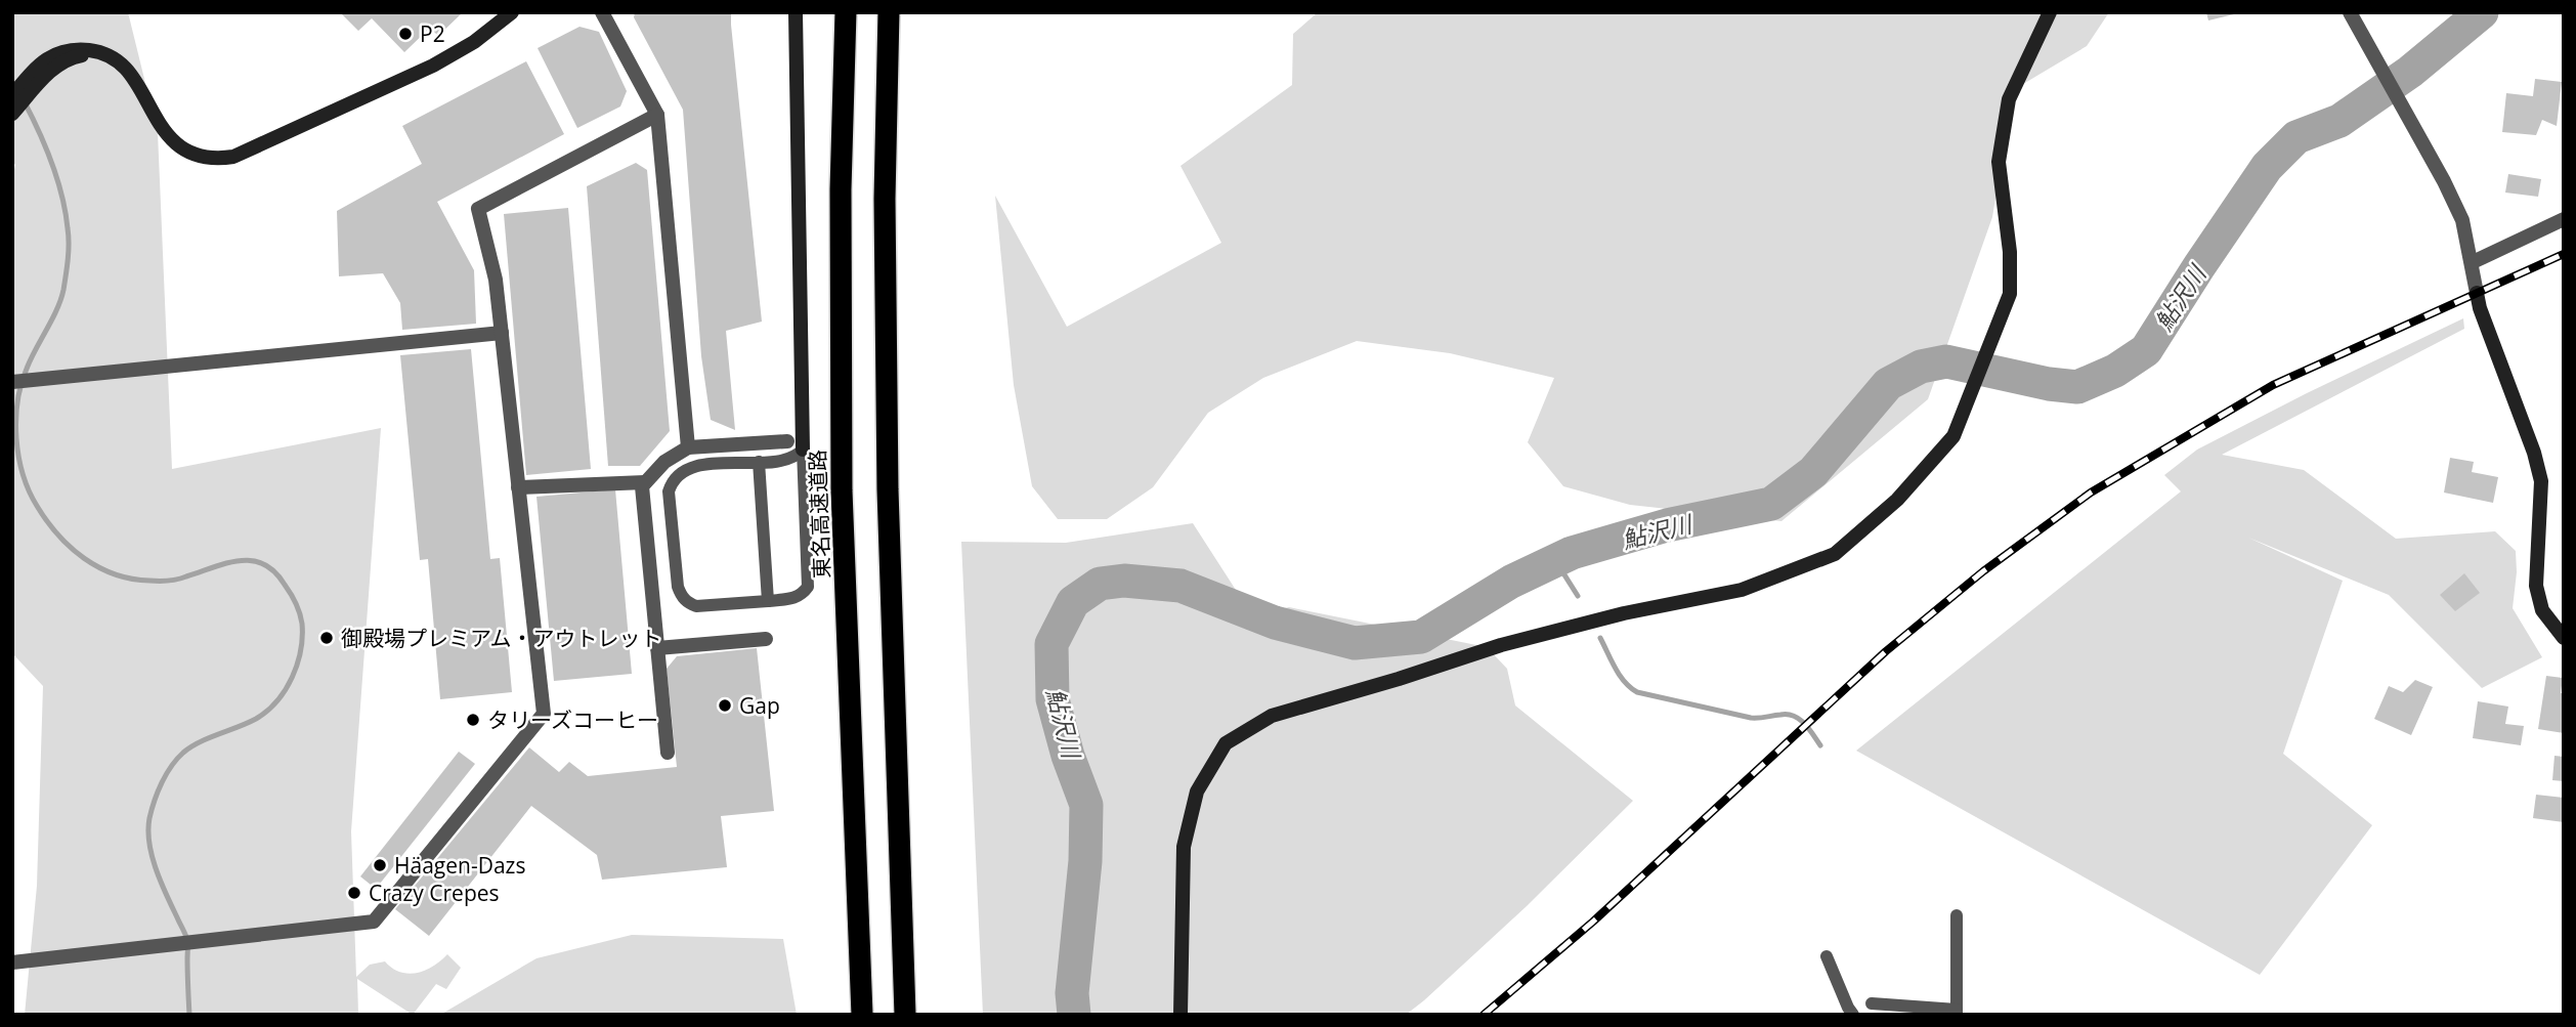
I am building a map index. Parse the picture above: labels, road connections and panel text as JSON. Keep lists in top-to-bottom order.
{
  "streets": {
    "highway": ["東名高速道路"]
  },
  "water": ["鮎沢川"],
  "places": [
    "P2",
    "御殿場プレミアム・アウトレット",
    "Gap",
    "タリーズコーヒー",
    "Häagen-Dazs",
    "Crazy Crepes"
  ]
}
